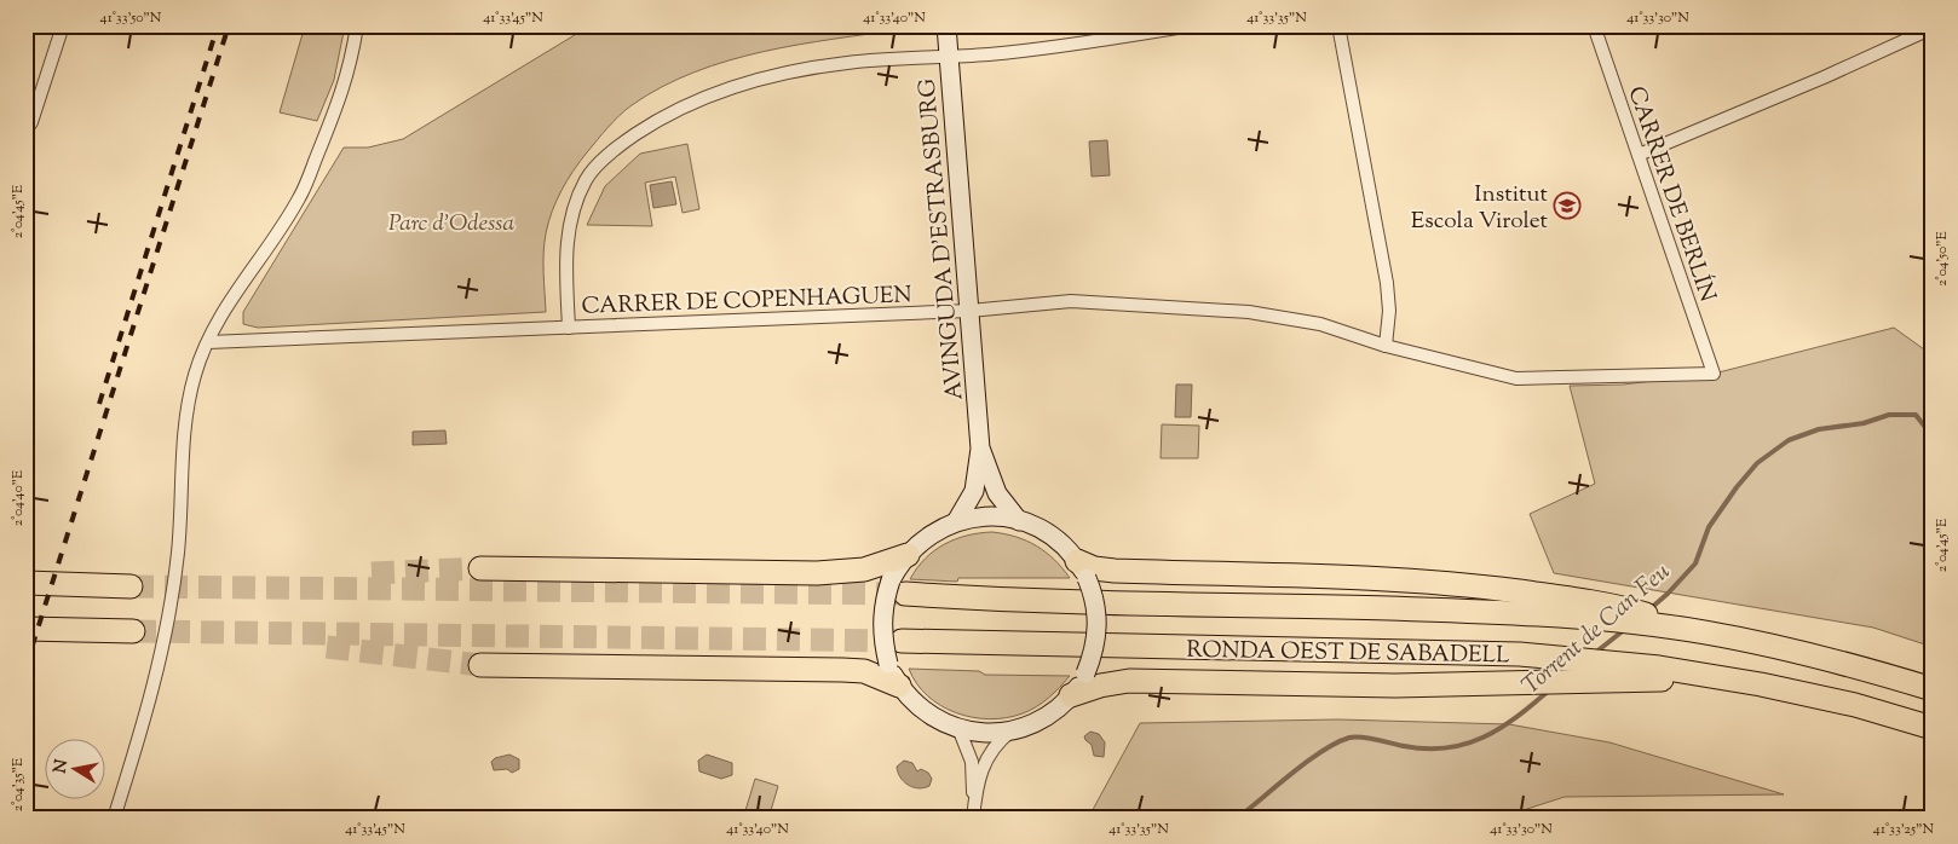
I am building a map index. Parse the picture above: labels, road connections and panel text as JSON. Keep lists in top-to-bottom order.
{
  "streets": {
    "highway": ["RONDA OEST DE SABADELL"],
    "main road": ["AVINGUDA D'ESTRASBURG"],
    "street": ["CARRER DE BERLÍN", "CARRER DE COPENHAGUEN"]
  },
  "crossings": [
    ["CARRER DE BERLÍN", "CARRER DE COPENHAGUEN"],
    ["AVINGUDA D'ESTRASBURG", "CARRER DE COPENHAGUEN"]
  ],
  "water": ["Torrent de Can Feu"],
  "parks": ["Parc d'Odessa"],
  "places": {
    "school or university": ["Institut Escola Virolet"]
  },
  "north": "left",
  "coordinates": [
    "41°33'50\"N",
    "41°33'45\"N",
    "41°33'40\"N",
    "41°33'35\"N",
    "41°33'30\"N",
    "2°04'45\"E",
    "2°04'50\"E",
    "2°04'40\"E",
    "2°04'35\"E",
    "41°33'25\"N"
  ]
}
